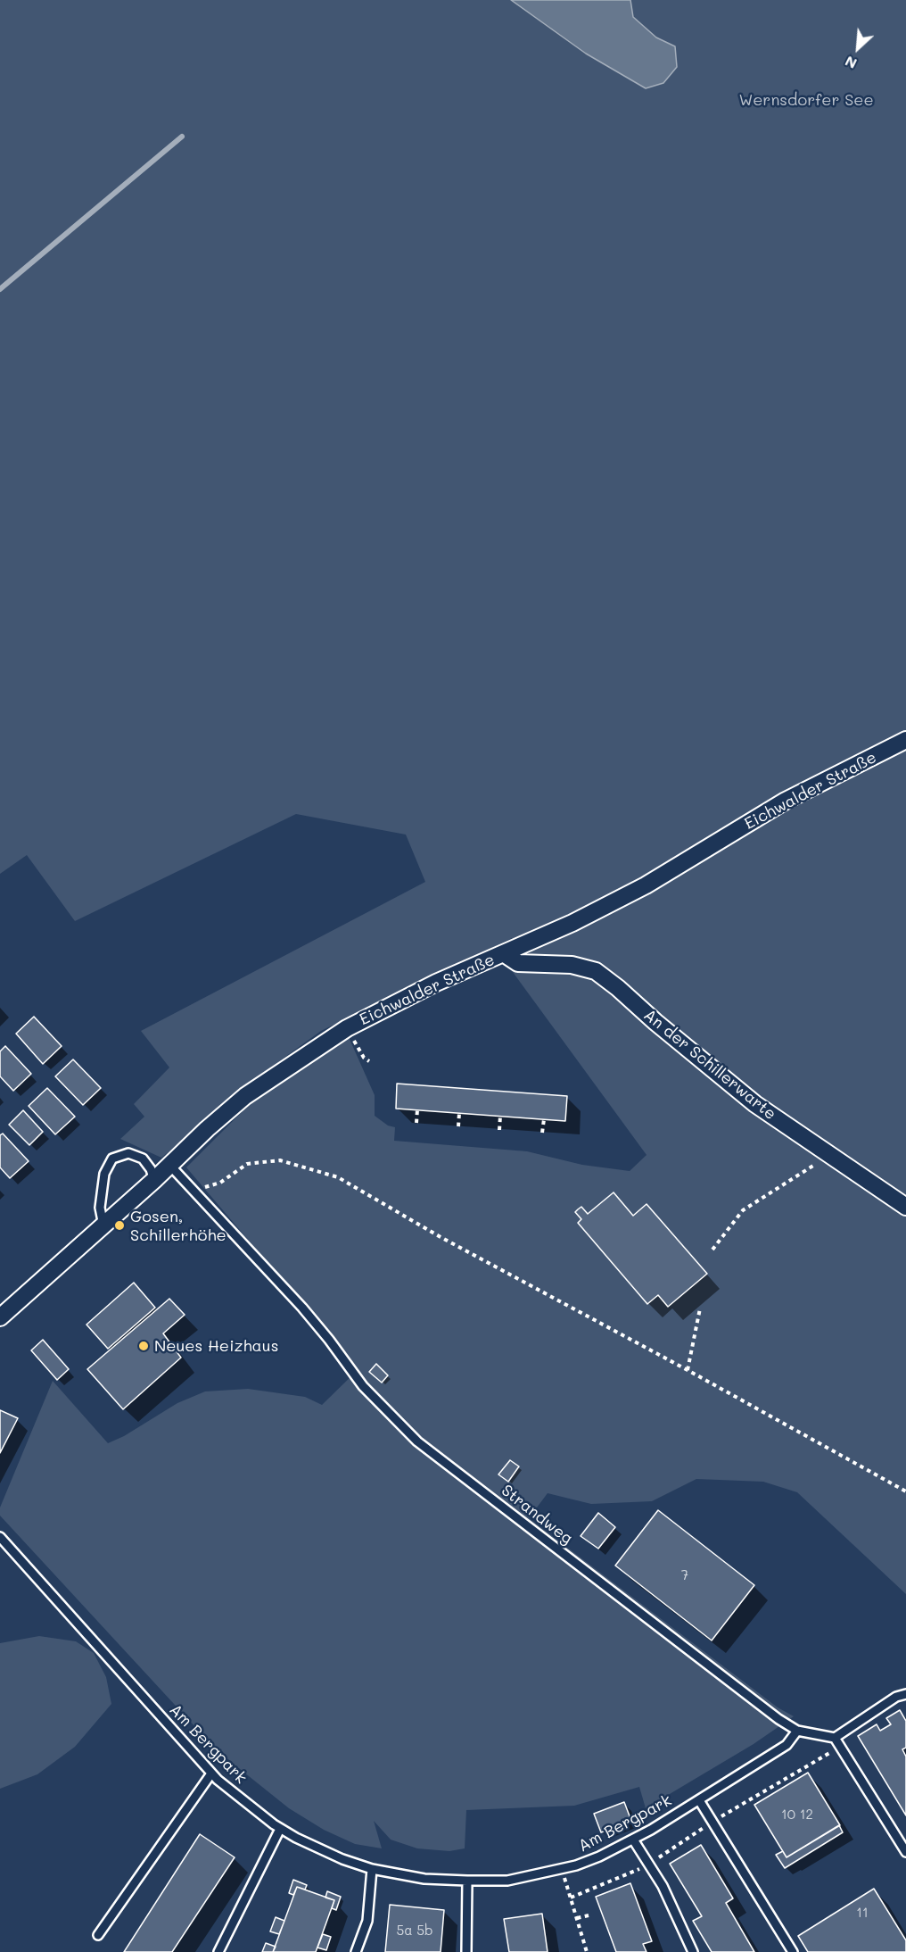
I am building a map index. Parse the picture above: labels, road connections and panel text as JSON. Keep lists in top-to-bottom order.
{
  "streets": {
    "street": ["Eichwalder Straße", "An der Schillerwarte"],
    "lane": ["Strandweg", "Am Bergpark"]
  },
  "crossings": [
    ["Eichwalder Straße", "An der Schillerwarte"],
    ["Eichwalder Straße", "Strandweg"],
    ["Strandweg", "Am Bergpark"]
  ],
  "parks": ["Wernsdorfer See"],
  "places": ["Gosen, Schillerhöhe", "Neues Heizhaus"],
  "house_numbers": [
    "7",
    "10 12",
    "11",
    "5a 5b"
  ],
  "north": "bottom left"
}
